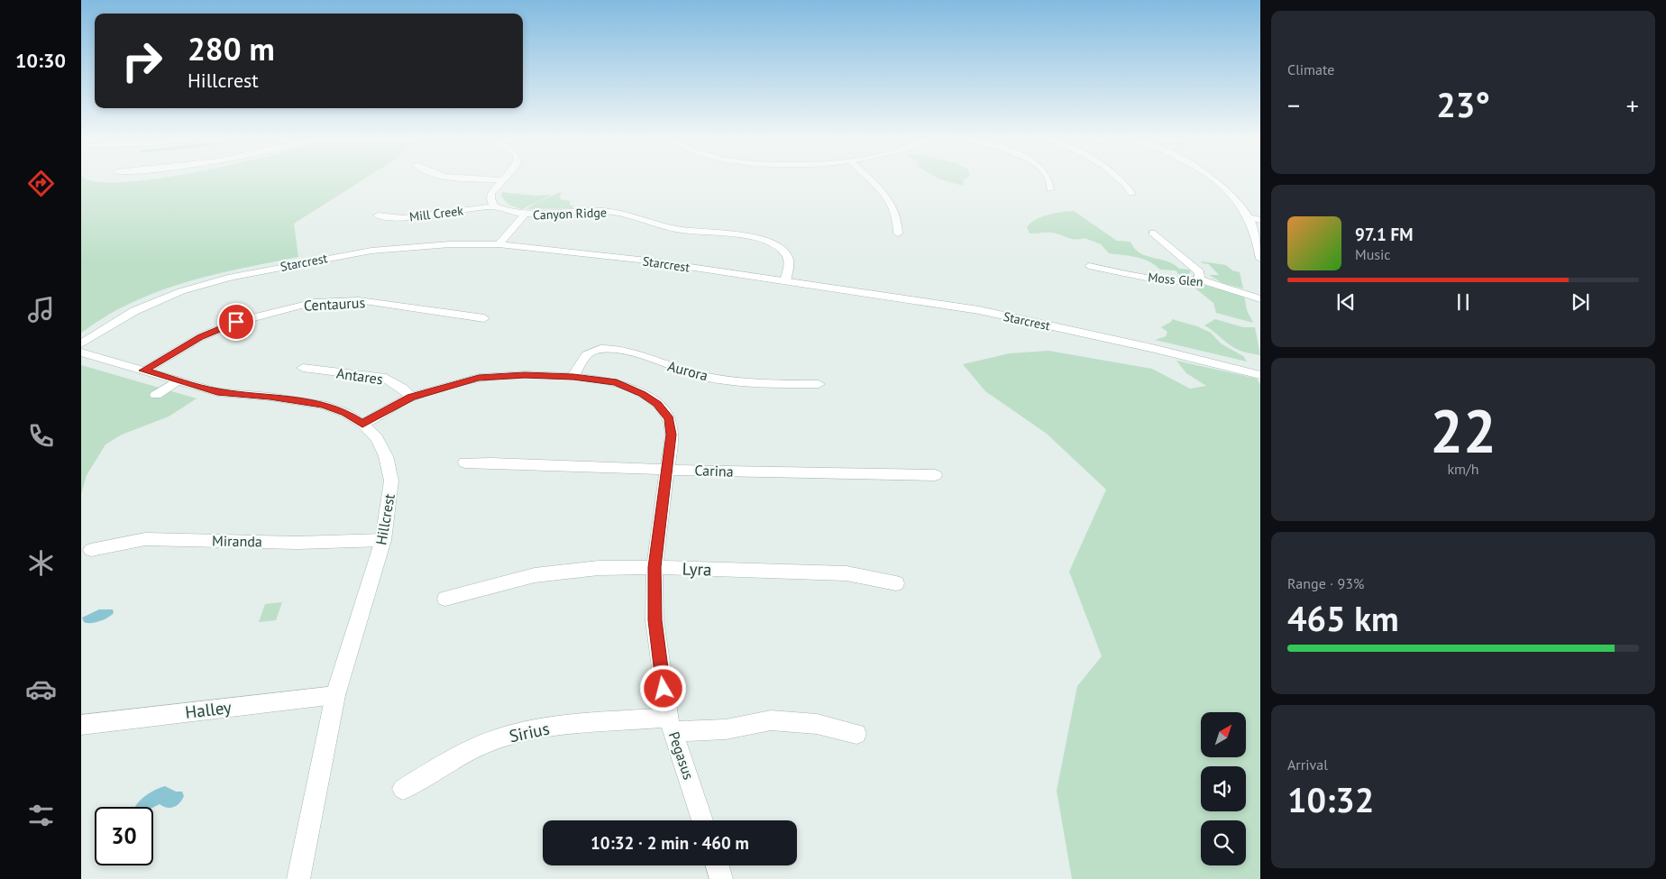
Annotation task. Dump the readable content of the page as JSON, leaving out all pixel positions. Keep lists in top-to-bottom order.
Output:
{
  "streets": {
    "street": [
      "Mill Creek",
      "Canyon Ridge",
      "Starcrest",
      "Moss Glen",
      "Centaurus",
      "Aurora",
      "Antares",
      "Carina",
      "Hillcrest",
      "Miranda",
      "Lyra",
      "Halley",
      "Sirius",
      "Pegasus"
    ]
  },
  "crossings": [
    ["Mill Creek", "Canyon Ridge"],
    ["Canyon Ridge", "Starcrest"],
    ["Centaurus", "Hillcrest"],
    ["Aurora", "Pegasus"],
    ["Antares", "Pegasus"],
    ["Carina", "Pegasus"],
    ["Hillcrest", "Miranda"],
    ["Hillcrest", "Halley"],
    ["Hillcrest", "Pegasus"],
    ["Lyra", "Pegasus"],
    ["Sirius", "Pegasus"]
  ],
  "north": "top right",
  "page": {
    "tabs": "10:30",
    "tile": [
      "Climate",
      ["22", "km/h"],
      ["Range · 93%", "465 km"],
      ["Arrival", "10:32"]
    ],
    "turn": ["280 m", "Hillcrest"],
    "heat": ["−", "23°", "+"],
    "song": ["97.1 FM", "Music"],
    "limit": "30",
    "trip": "10:32 · 2 min · 460 m"
  }
}
